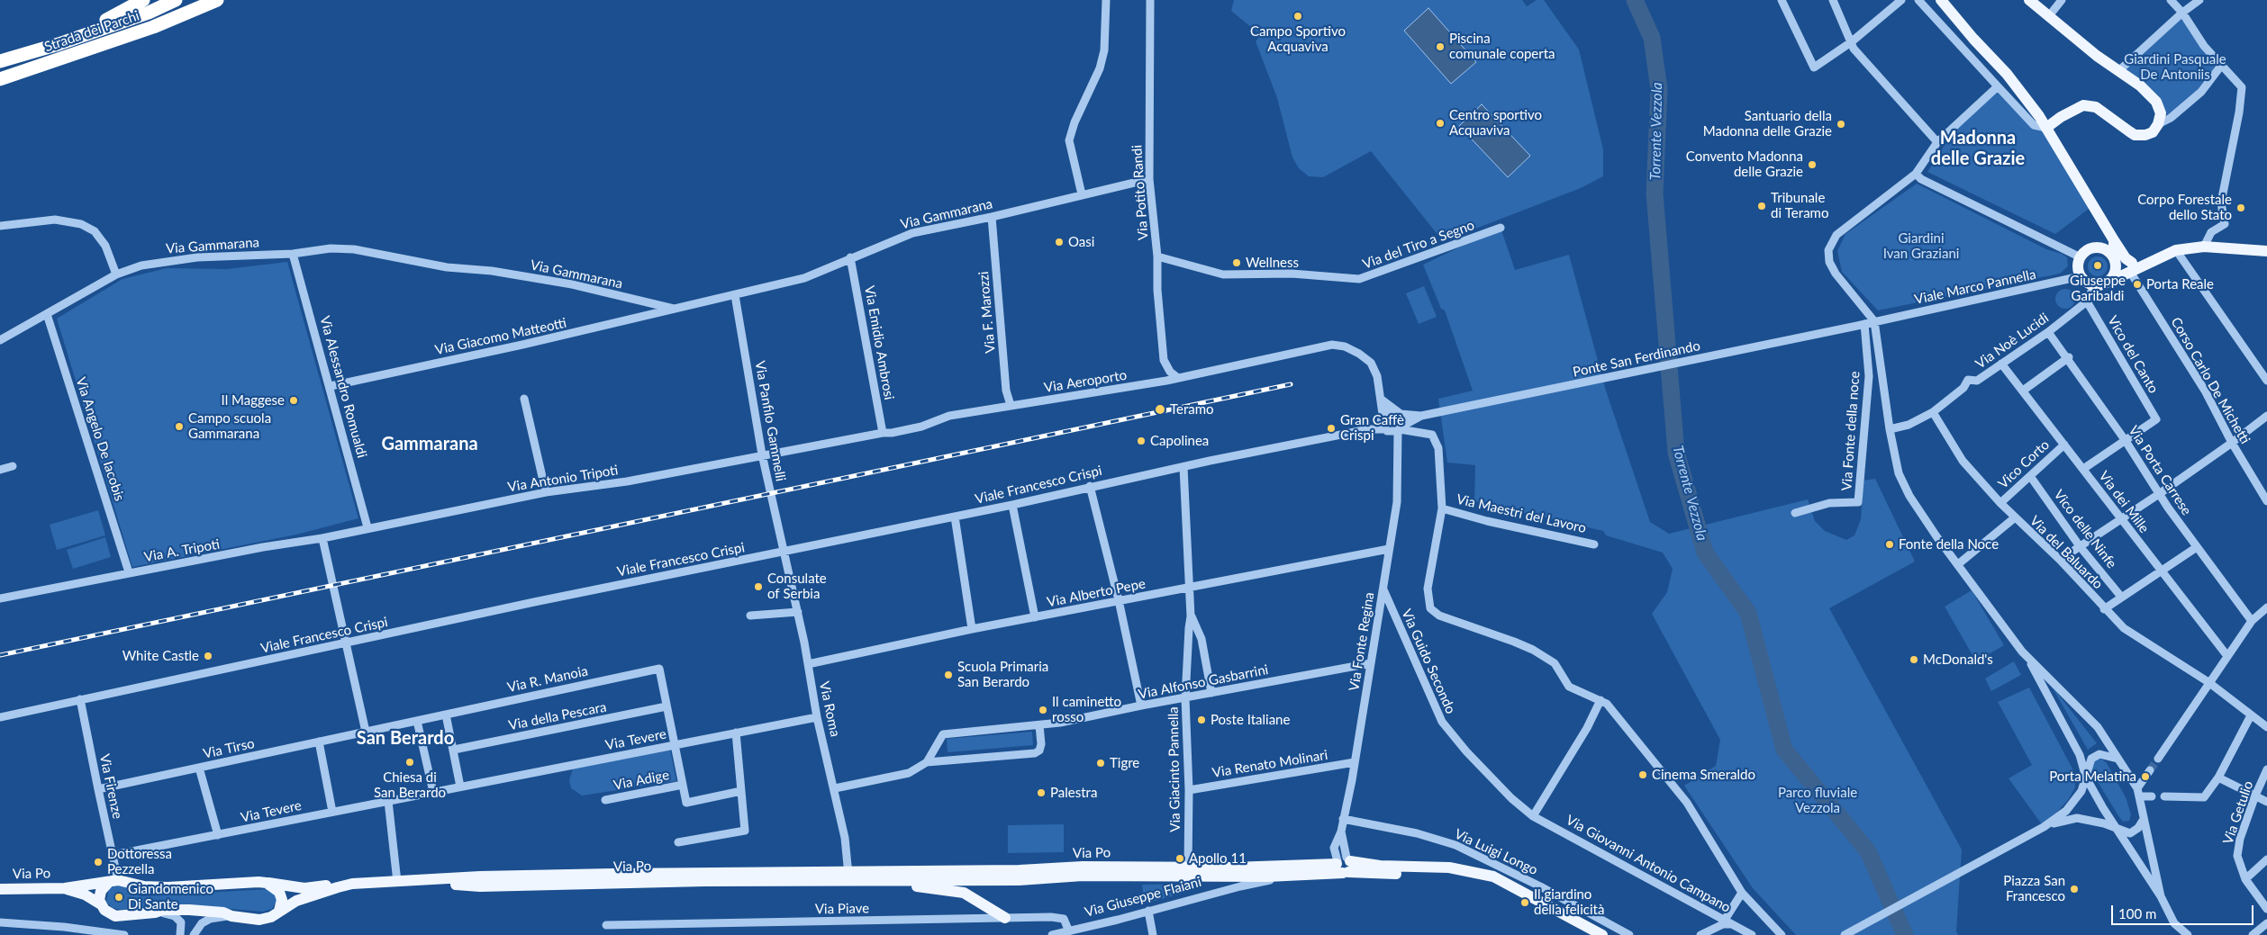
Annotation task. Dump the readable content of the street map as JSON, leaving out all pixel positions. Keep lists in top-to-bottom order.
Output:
{
  "streets": {
    "highway": ["Strada dei Parchi"],
    "main road": ["Via Po", "Via Giuseppe Flaiani"],
    "street": [
      "Via Potito Randi",
      "Via Gammarana",
      "Via del Tiro a Segno",
      "Viale Marco Pannella",
      "Via F. Marozzi",
      "Via Giacomo Matteotti",
      "Via Noè Lucidi",
      "Via Emidio Ambrosi",
      "Vico del Canto",
      "Ponte San Ferdinando",
      "Corso Carlo De Michetti",
      "Via Aeroporto",
      "Via Alessandro Romualdi",
      "Via Panfilo Gammelli",
      "Via Fonte della noce",
      "Via Angelo De Iacobis",
      "Vico Corto",
      "Via Porta Carrese",
      "Via Antonio Tripoti",
      "Viale Francesco Crispi",
      "Via dei Mille",
      "Via Maestri del Lavoro",
      "Vico delle Ninfe",
      "Via A. Tripoti",
      "Via del Baluardo",
      "Via Alberto Pepe",
      "Via Fonte Regina",
      "Via Guido Secondo",
      "Via R. Manoia",
      "Via Alfonso Gasbarrini",
      "Via Roma",
      "Via della Pescara",
      "Via Tevere",
      "Via Tirso",
      "Via Renato Molinari",
      "Via Giacinto Pannella",
      "Via Adige",
      "Via Firenze",
      "Via Getulio",
      "Via Luigi Longo",
      "Via Giovanni Antonio Campano",
      "Via Piave"
    ]
  },
  "crossings": [
    ["Via Potito Randi", "Via Gammarana"],
    ["Via Potito Randi", "Via del Tiro a Segno"],
    ["Via Potito Randi", "Via Aeroporto"],
    ["Via Gammarana", "Via F. Marozzi"],
    ["Via Gammarana", "Via Giacomo Matteotti"],
    ["Via Gammarana", "Via Emidio Ambrosi"],
    ["Via Gammarana", "Via Alessandro Romualdi"],
    ["Via Gammarana", "Via Panfilo Gammelli"],
    ["Via Gammarana", "Via Angelo De Iacobis"],
    ["Viale Marco Pannella", "Via Noè Lucidi"],
    ["Viale Marco Pannella", "Ponte San Ferdinando"],
    ["Viale Marco Pannella", "Via Fonte della noce"],
    ["Via F. Marozzi", "Via Aeroporto"],
    ["Via Giacomo Matteotti", "Via Alessandro Romualdi"],
    ["Via Noè Lucidi", "Vico del Canto"],
    ["Via Noè Lucidi", "Via Porta Carrese"],
    ["Via Noè Lucidi", "Via dei Mille"],
    ["Via Noè Lucidi", "Via del Baluardo"],
    ["Via Emidio Ambrosi", "Via Aeroporto"],
    ["Vico del Canto", "Via Porta Carrese"],
    ["Ponte San Ferdinando", "Via Aeroporto"],
    ["Ponte San Ferdinando", "Via Fonte della noce"],
    ["Ponte San Ferdinando", "Viale Francesco Crispi"],
    ["Ponte San Ferdinando", "Via Maestri del Lavoro"],
    ["Ponte San Ferdinando", "Via Fonte Regina"],
    ["Via Aeroporto", "Via Panfilo Gammelli"],
    ["Via Aeroporto", "Via Antonio Tripoti"],
    ["Via Aeroporto", "Viale Francesco Crispi"],
    ["Via Aeroporto", "Via Maestri del Lavoro"],
    ["Via Aeroporto", "Via Fonte Regina"],
    ["Via Alessandro Romualdi", "Via Antonio Tripoti"],
    ["Via Alessandro Romualdi", "Via A. Tripoti"],
    ["Via Panfilo Gammelli", "Via Antonio Tripoti"],
    ["Via Panfilo Gammelli", "Viale Francesco Crispi"],
    ["Via Panfilo Gammelli", "Via Roma"],
    ["Via Angelo De Iacobis", "Via A. Tripoti"],
    ["Vico Corto", "Via dei Mille"],
    ["Vico Corto", "Vico delle Ninfe"],
    ["Vico Corto", "Via del Baluardo"],
    ["Via Antonio Tripoti", "Via A. Tripoti"],
    ["Viale Francesco Crispi", "Via Maestri del Lavoro"],
    ["Viale Francesco Crispi", "Via Fonte Regina"],
    ["Viale Francesco Crispi", "Via Roma"],
    ["Viale Francesco Crispi", "Via Giacinto Pannella"],
    ["Viale Francesco Crispi", "Via Firenze"],
    ["Via Maestri del Lavoro", "Via Fonte Regina"],
    ["Via Alberto Pepe", "Via Fonte Regina"],
    ["Via Alberto Pepe", "Via Roma"],
    ["Via Alberto Pepe", "Via Giacinto Pannella"],
    ["Via Fonte Regina", "Via Guido Secondo"],
    ["Via Fonte Regina", "Via Alfonso Gasbarrini"],
    ["Via Fonte Regina", "Via Renato Molinari"],
    ["Via Fonte Regina", "Via Luigi Longo"],
    ["Via Fonte Regina", "Via Giuseppe Flaiani"],
    ["Via Guido Secondo", "Via Giovanni Antonio Campano"],
    ["Via R. Manoia", "Via della Pescara"],
    ["Via R. Manoia", "Via Tevere"],
    ["Via R. Manoia", "Via Tirso"],
    ["Via R. Manoia", "Via Adige"],
    ["Via Alfonso Gasbarrini", "Via Roma"],
    ["Via Alfonso Gasbarrini", "Via Giacinto Pannella"],
    ["Via Roma", "Via Tevere"],
    ["Via Roma", "Via Po"],
    ["Via Tevere", "Via Firenze"],
    ["Via Tirso", "Via Firenze"],
    ["Via Renato Molinari", "Via Giacinto Pannella"],
    ["Via Giacinto Pannella", "Via Po"],
    ["Via Firenze", "Via Po"],
    ["Via Po", "Via Giuseppe Flaiani"],
    ["Via Giuseppe Flaiani", "Via Piave"]
  ],
  "districts": ["Madonna delle Grazie", "Gammarana", "San Berardo"],
  "water": ["Torrente Vezzola"],
  "parks": ["Giardini Pasquale De Antoniis", "Giardini Ivan Graziani", "Parco fluviale Vezzola"],
  "places": [
    "Campo Sportivo Acquaviva",
    "Piscina comunale coperta",
    "Centro sportivo Acquaviva",
    "Santuario della Madonna delle Grazie",
    "Convento Madonna delle Grazie",
    "Tribunale di Teramo",
    "Corpo Forestale dello Stato",
    "Oasi",
    "Wellness",
    "Giuseppe Garibaldi",
    "Porta Reale",
    "Il Maggese",
    "Teramo",
    "Campo scuola Gammarana",
    "Gran Caffè Crispi",
    "Capolinea",
    "Fonte della Noce",
    "Consulate of Serbia",
    "White Castle",
    "McDonald's",
    "Scuola Primaria San Berardo",
    "Il caminetto rosso",
    "Poste Italiane",
    "Chiesa di San Berardo",
    "Tigre",
    "Cinema Smeraldo",
    "Porta Melatina",
    "Palestra",
    "Apollo 11",
    "Dottoressa Pezzella",
    "Piazza San Francesco",
    "Giandomenico Di Sante",
    "Il giardino della felicità"
  ],
  "scale_bar": "100 m"
}
